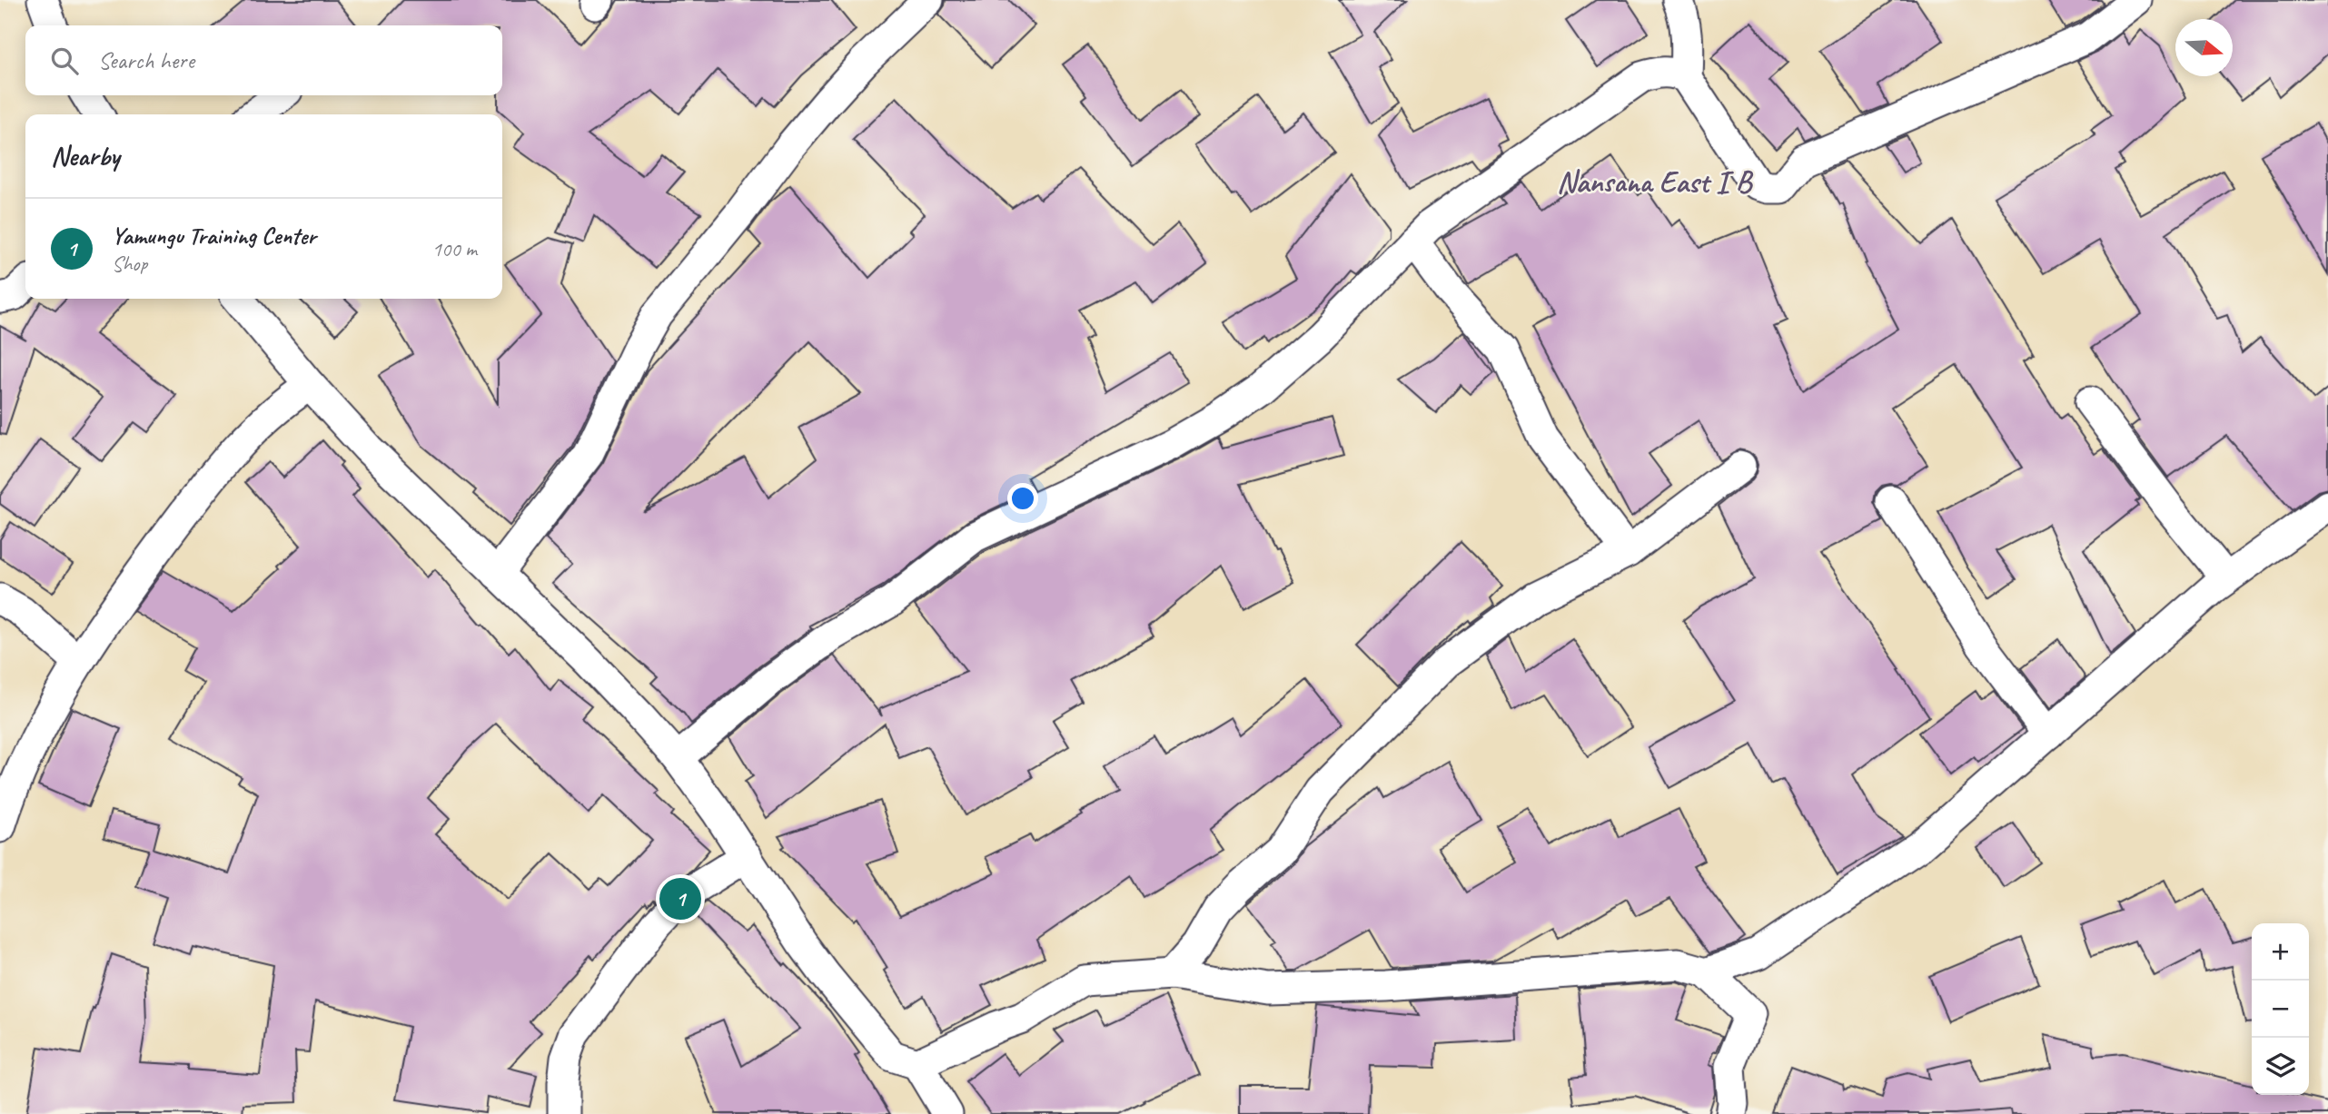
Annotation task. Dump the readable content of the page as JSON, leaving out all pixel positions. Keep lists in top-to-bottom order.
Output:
{
  "districts": ["Nansana East I B"],
  "north": "right",
  "page": {
    "search": "Search here",
    "heading": "Nearby",
    "list": [
      {
        "mark": "1",
        "name": "Yamungu Training Center",
        "note": "Shop",
        "value": "100 m"
      }
    ],
    "pins": "1",
    "map_buttons": ["+", "−"]
  }
}
